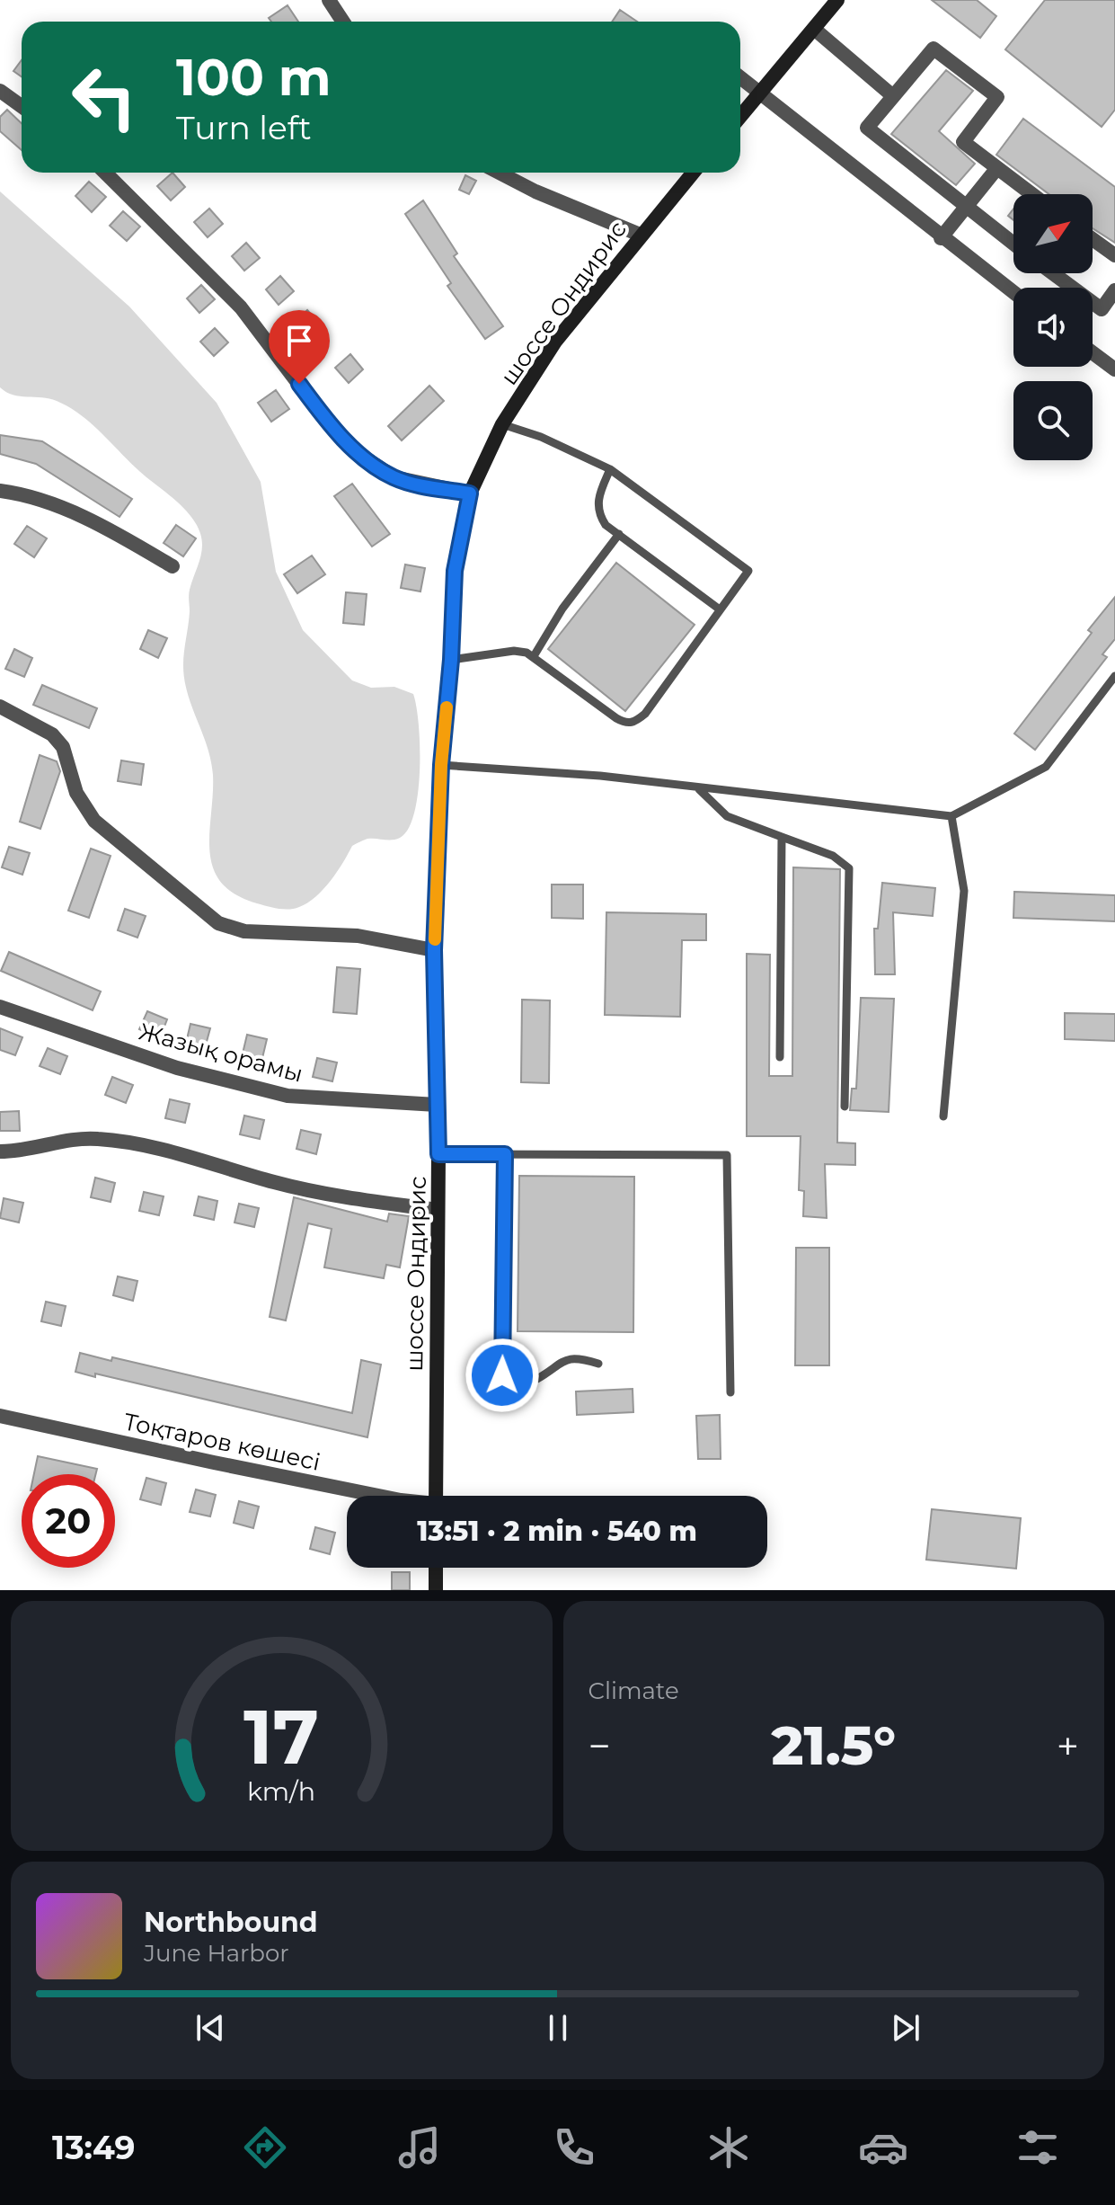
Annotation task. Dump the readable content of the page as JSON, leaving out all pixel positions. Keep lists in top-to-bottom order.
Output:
{
  "streets": {
    "main road": ["шоссе Ондирис"],
    "street": ["Жазық орамы", "Тоқтаров көшесі"]
  },
  "crossings": [
    ["шоссе Ондирис", "Жазық орамы"]
  ],
  "north": "top right",
  "page": {
    "turn": ["100 m", "Turn left"],
    "limit": "20",
    "trip": "13:51 · 2 min · 540 m",
    "tile": "Climate",
    "heat": ["−", "21.5°", "+"],
    "song": ["Northbound", "June Harbor"],
    "tabs": "13:49",
    "gauge": ["17", "km/h"]
  }
}
